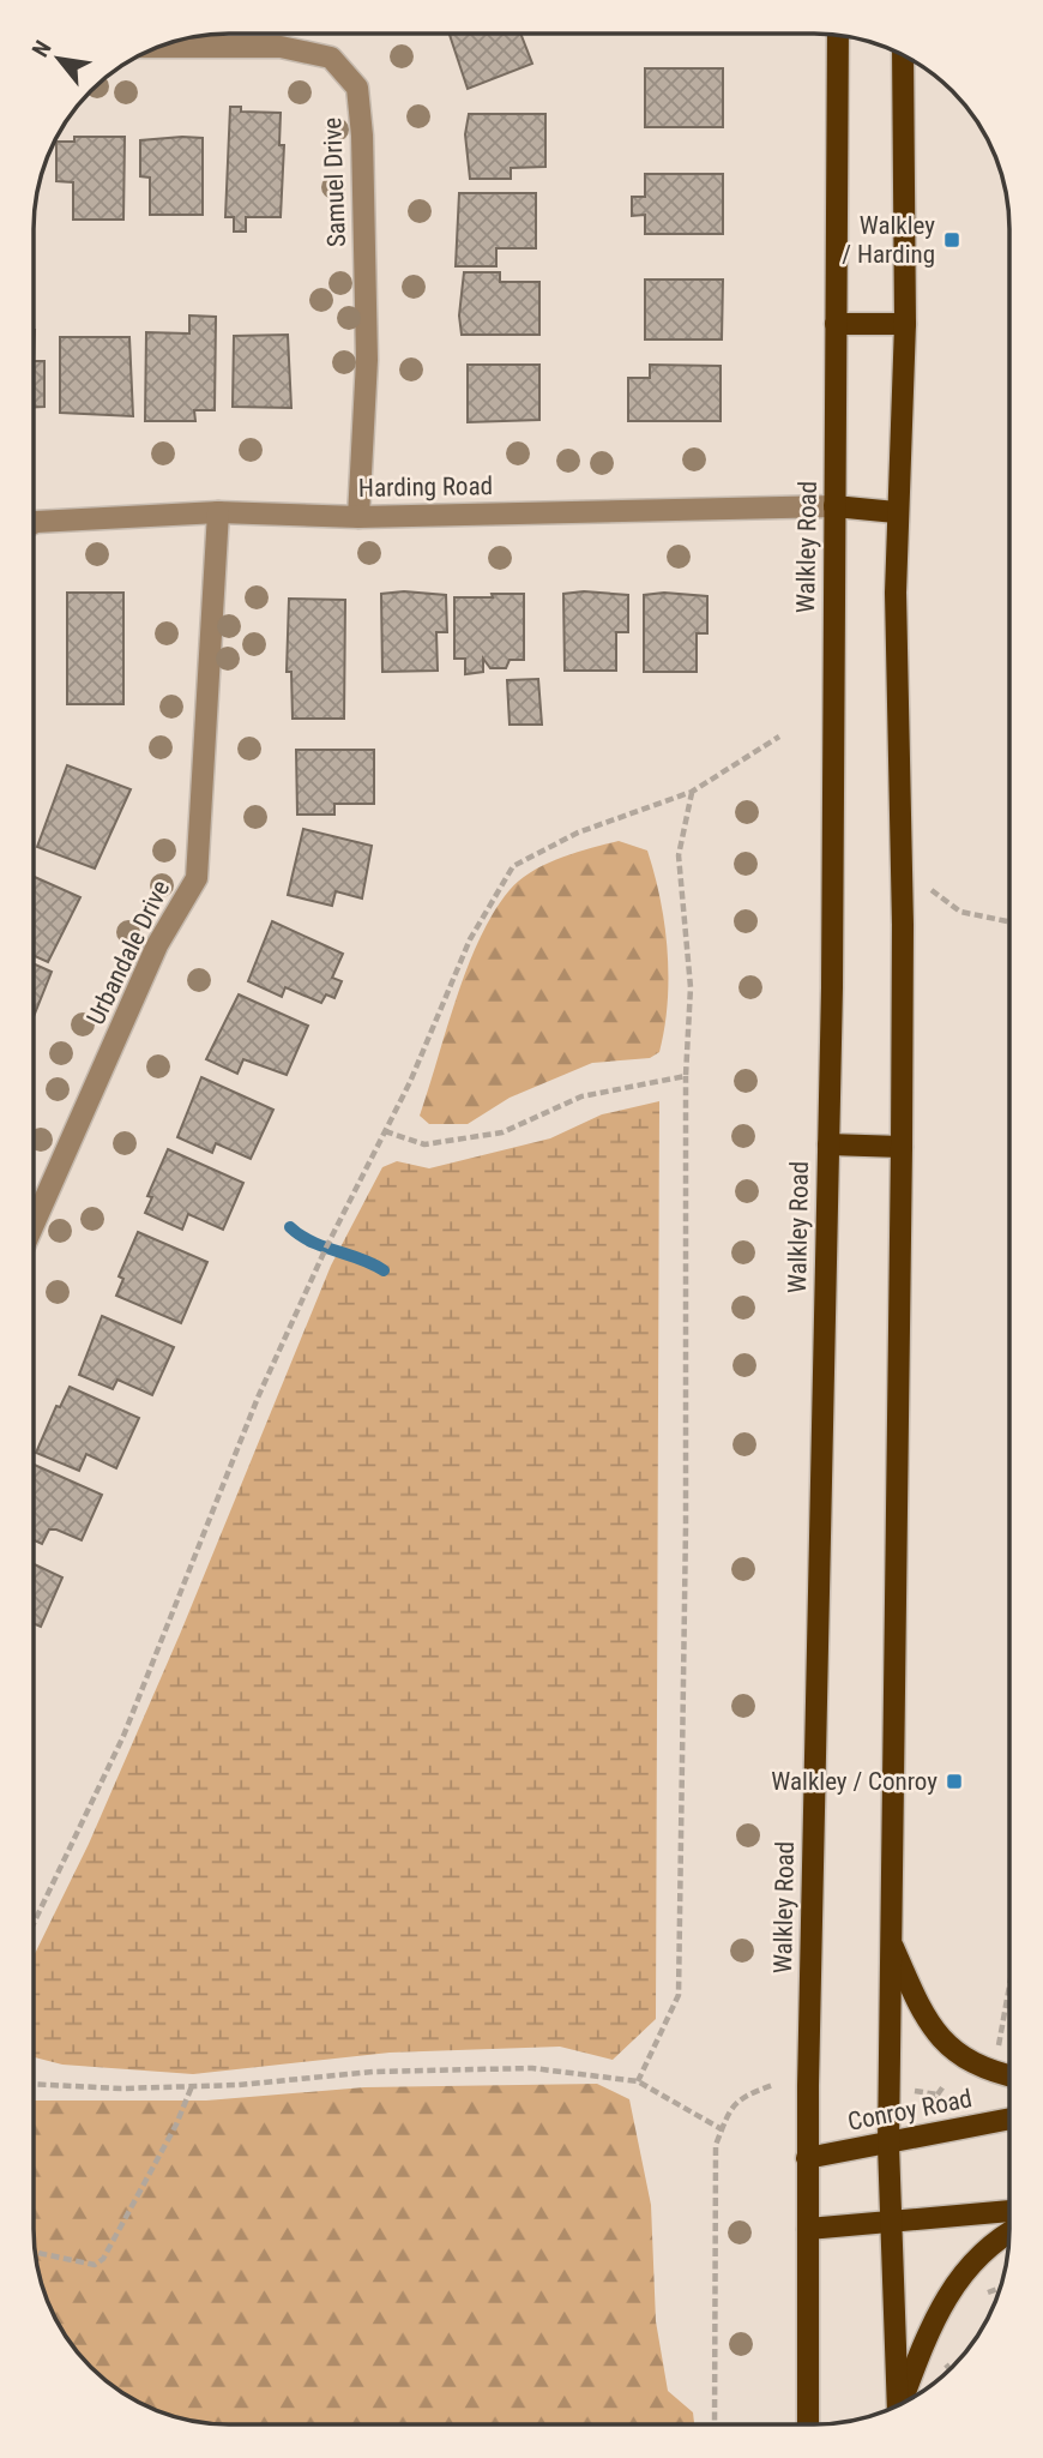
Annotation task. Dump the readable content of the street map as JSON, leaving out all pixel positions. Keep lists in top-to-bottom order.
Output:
{
  "streets": {
    "main road": ["Walkley Road", "Conroy Road"],
    "street": ["Samuel Drive", "Harding Road", "Urbandale Drive"]
  },
  "crossings": [
    ["Samuel Drive", "Harding Road"],
    ["Harding Road", "Walkley Road"],
    ["Harding Road", "Urbandale Drive"],
    ["Walkley Road", "Conroy Road"]
  ],
  "places": {
    "transit": ["Walkley / Harding", "Walkley / Conroy"]
  },
  "north": "top left"
}
